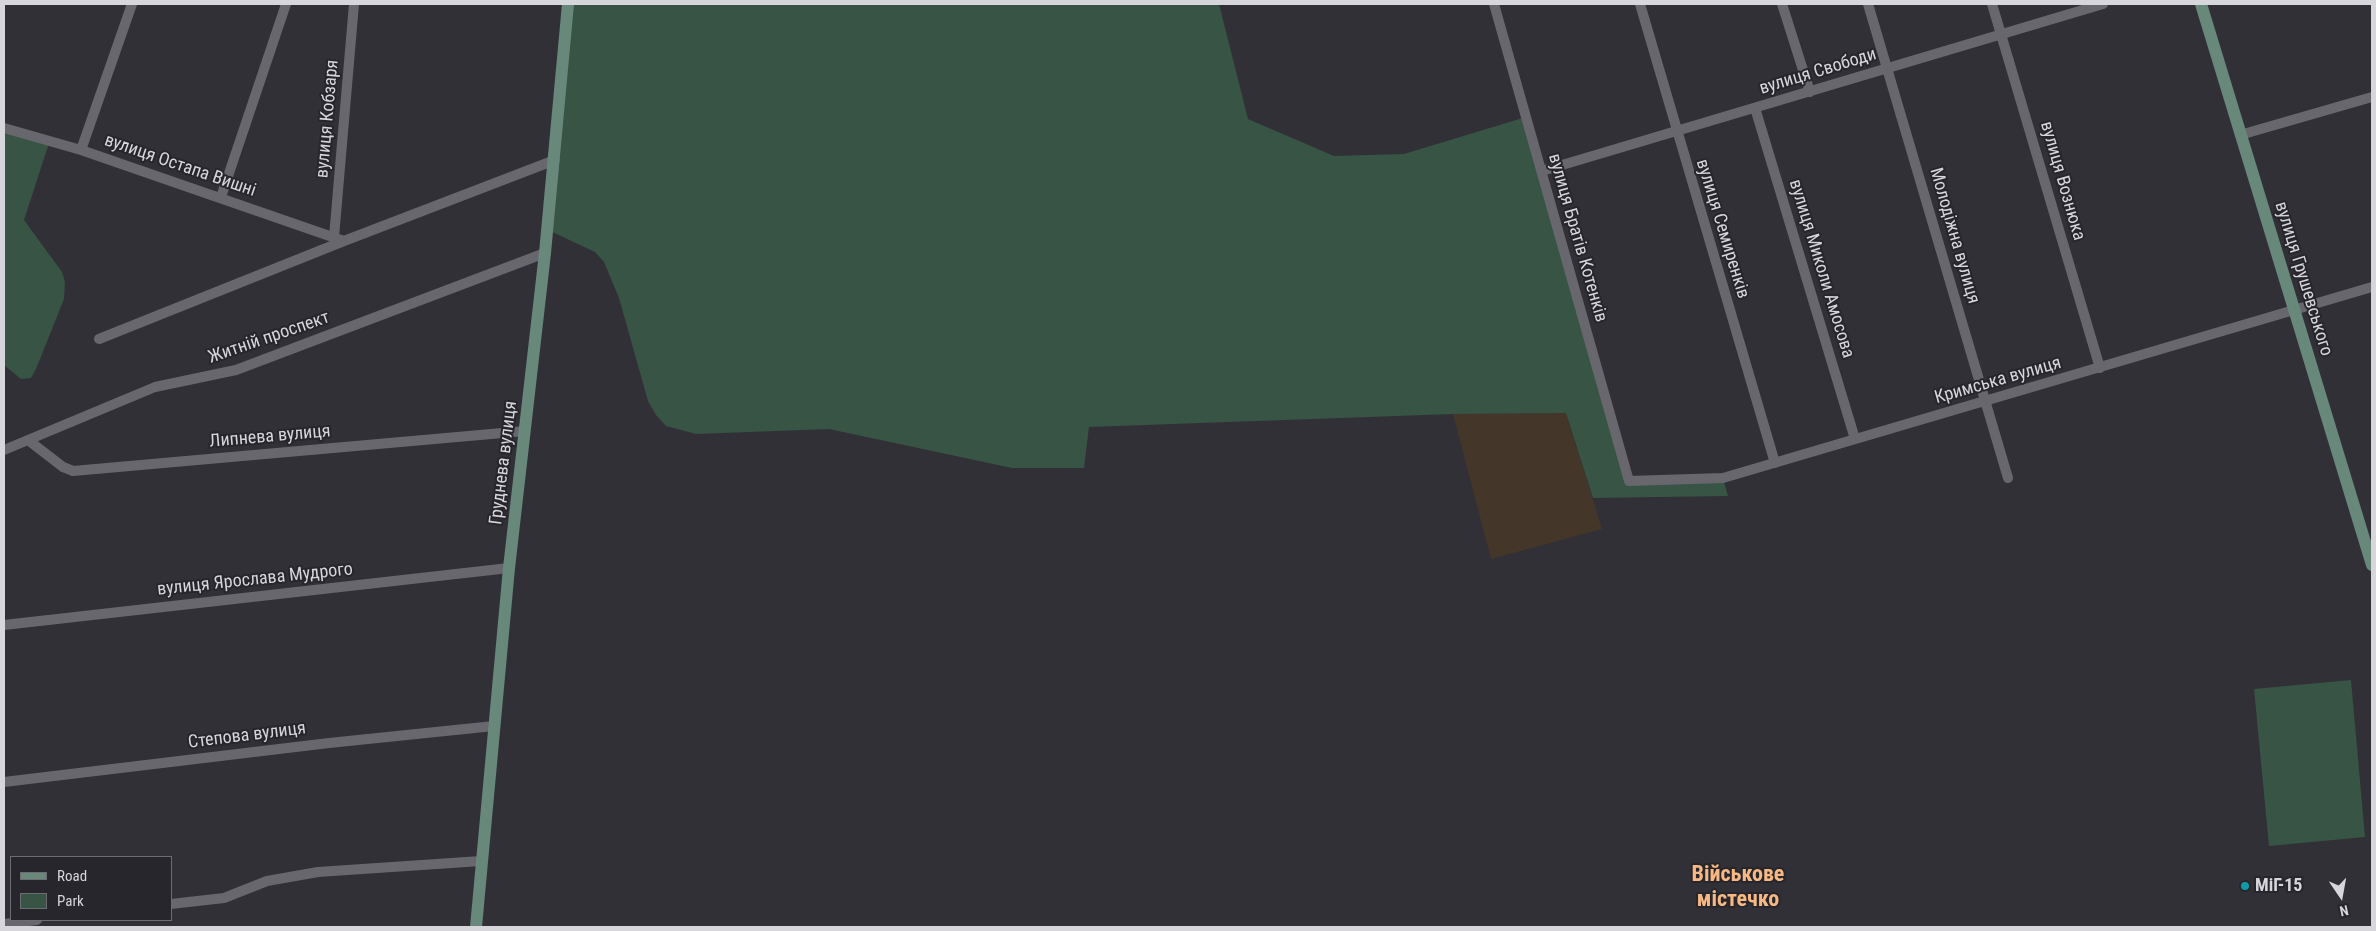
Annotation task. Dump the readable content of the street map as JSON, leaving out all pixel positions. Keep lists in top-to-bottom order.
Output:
{
  "streets": {
    "street": [
      "вулиця Свободи",
      "вулиця Кобзаря",
      "вулиця Остапа Вишні",
      "вулиця Вознюка",
      "вулиця Семиренків",
      "Молодіжна вулиця",
      "вулиця Братів Котенків",
      "вулиця Миколи Амосова",
      "вулиця Грушевського",
      "Житній проспект",
      "Кримська вулиця",
      "Липнева вулиця",
      "Груднева вулиця",
      "вулиця Ярослава Мудрого",
      "Степова вулиця"
    ]
  },
  "crossings": [
    ["вулиця Свободи", "вулиця Вознюка"],
    ["вулиця Свободи", "вулиця Семиренків"],
    ["вулиця Свободи", "Молодіжна вулиця"],
    ["вулиця Свободи", "вулиця Братів Котенків"],
    ["вулиця Свободи", "вулиця Миколи Амосова"],
    ["вулиця Кобзаря", "вулиця Остапа Вишні"],
    ["вулиця Вознюка", "Кримська вулиця"],
    ["вулиця Семиренків", "Кримська вулиця"],
    ["Молодіжна вулиця", "Кримська вулиця"],
    ["вулиця Братів Котенків", "Кримська вулиця"],
    ["вулиця Миколи Амосова", "Кримська вулиця"],
    ["вулиця Грушевського", "Кримська вулиця"],
    ["Житній проспект", "Липнева вулиця"],
    ["Житній проспект", "Груднева вулиця"],
    ["Липнева вулиця", "Груднева вулиця"],
    ["Груднева вулиця", "вулиця Ярослава Мудрого"],
    ["Груднева вулиця", "Степова вулиця"]
  ],
  "districts": ["Військове містечко"],
  "places": ["МіГ-15"],
  "legend": ["Road", "Park"],
  "north": "bottom"
}
